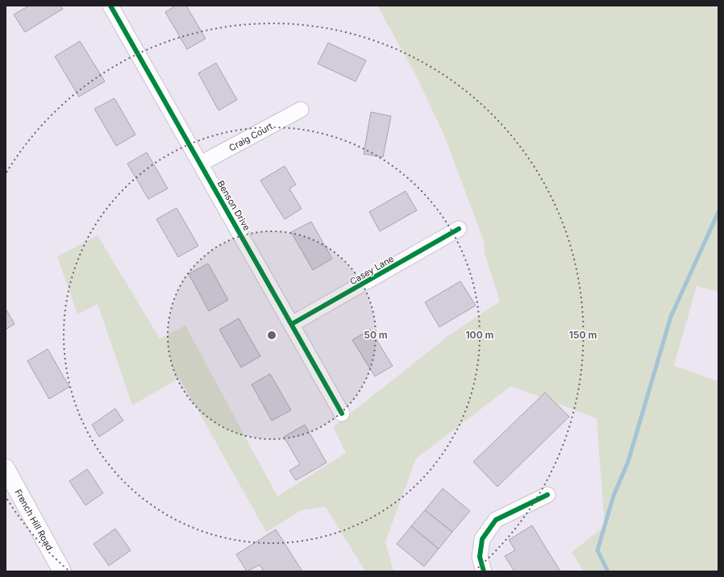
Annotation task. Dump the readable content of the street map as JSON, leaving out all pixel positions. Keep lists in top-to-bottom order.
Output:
{
  "streets": {
    "main road": ["French Hill Road"],
    "street": ["Craig Court", "Benson Drive", "Casey Lane"]
  },
  "crossings": [
    ["Craig Court", "Benson Drive"],
    ["Benson Drive", "Casey Lane"]
  ],
  "rings": ["50 m", "100 m", "150 m"]
}
